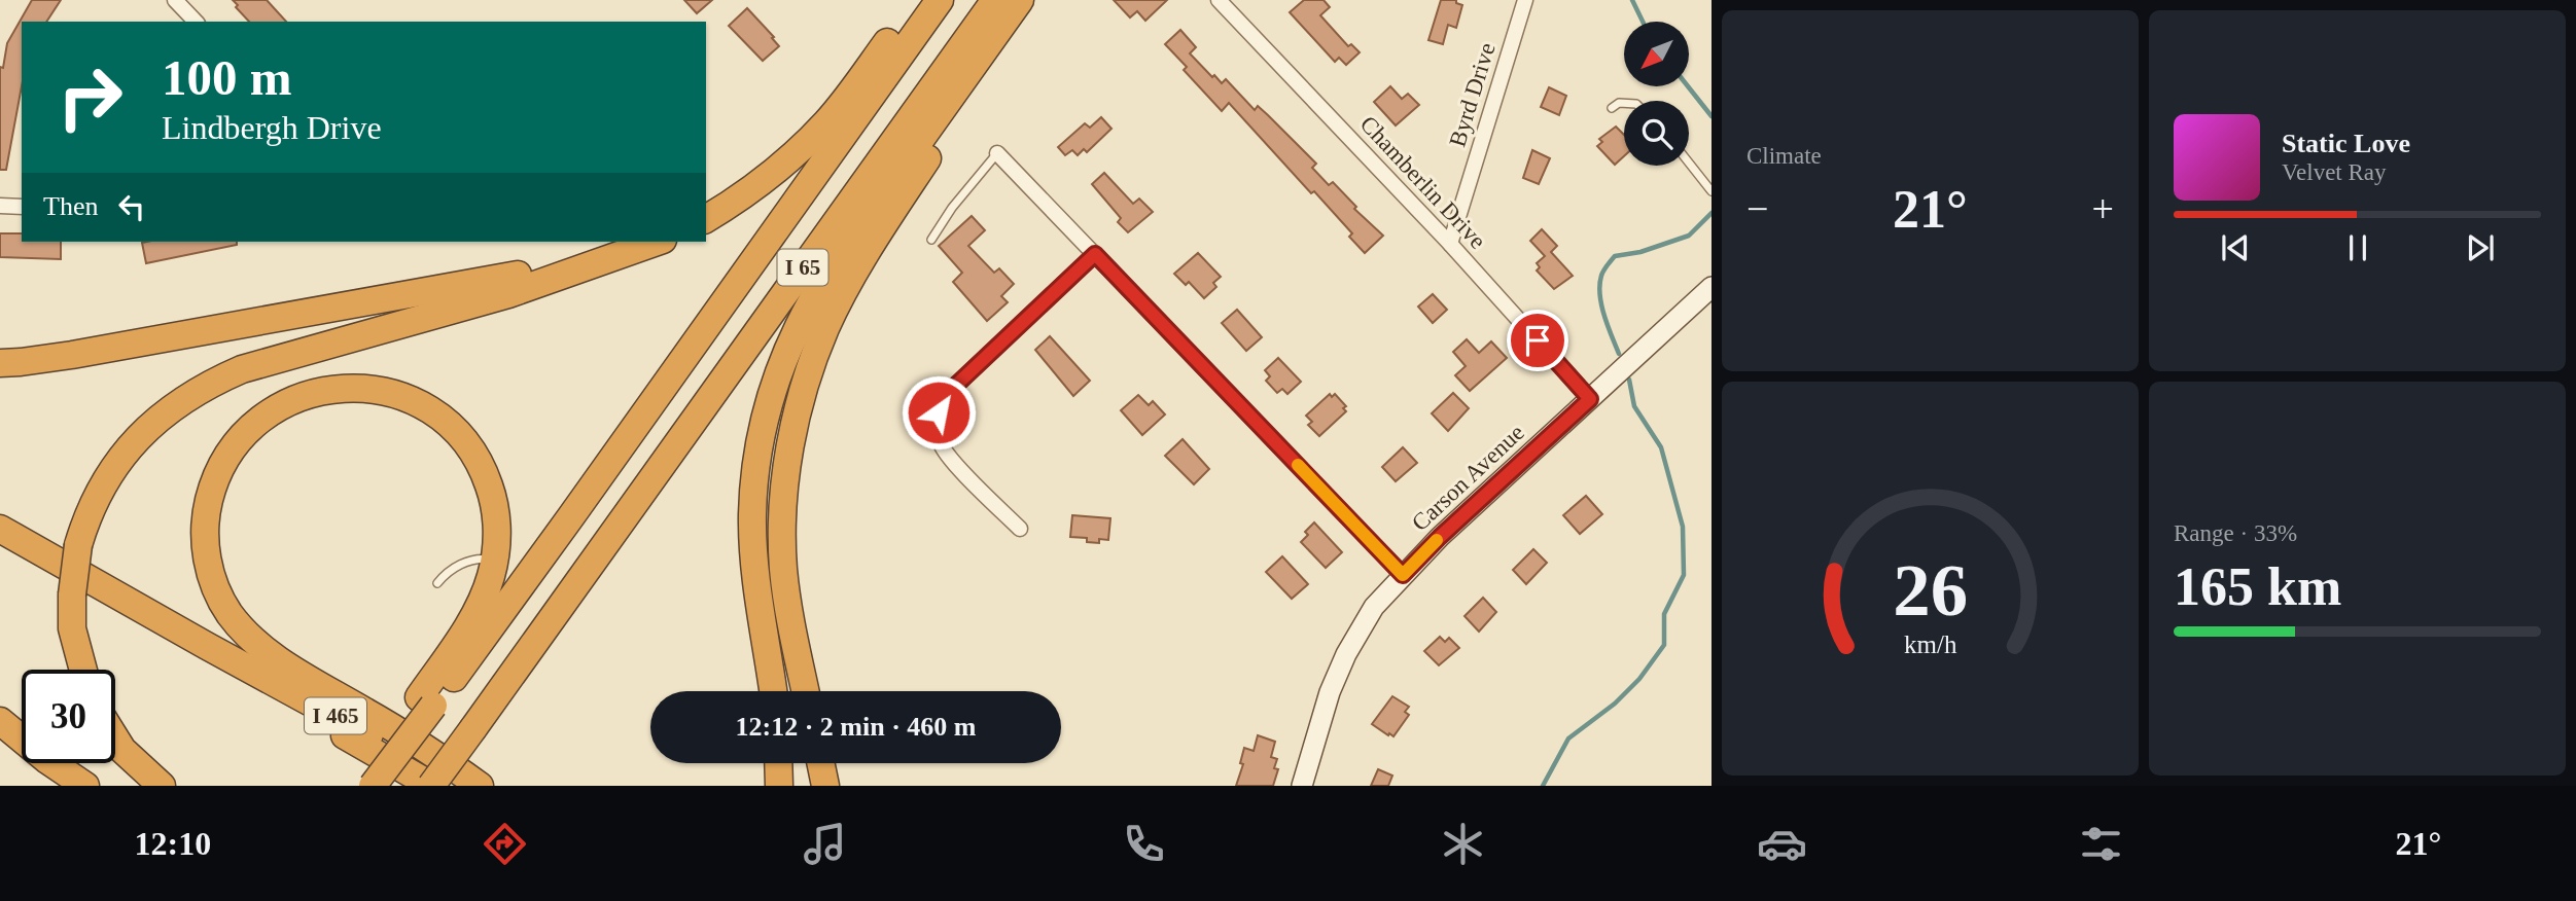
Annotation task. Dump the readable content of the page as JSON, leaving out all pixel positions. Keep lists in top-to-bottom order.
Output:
{
  "streets": {
    "highway": ["I 65", "I 465"],
    "main road": ["Carson Avenue"],
    "street": ["Byrd Drive", "Chamberlin Drive"]
  },
  "crossings": [
    ["Byrd Drive", "Chamberlin Drive"],
    ["Chamberlin Drive", "Carson Avenue"]
  ],
  "north": "bottom left",
  "page": {
    "tile": [
      "Climate",
      ["Range · 33%", "165 km"]
    ],
    "turn": ["100 m", "Lindbergh Drive"],
    "song": ["Static Love", "Velvet Ray"],
    "then": "Then",
    "heat": ["−", "21°", "+"],
    "limit": "30",
    "trip": "12:12 · 2 min · 460 m",
    "tabs": ["12:10", "21°"],
    "gauge": ["26", "km/h"]
  }
}
